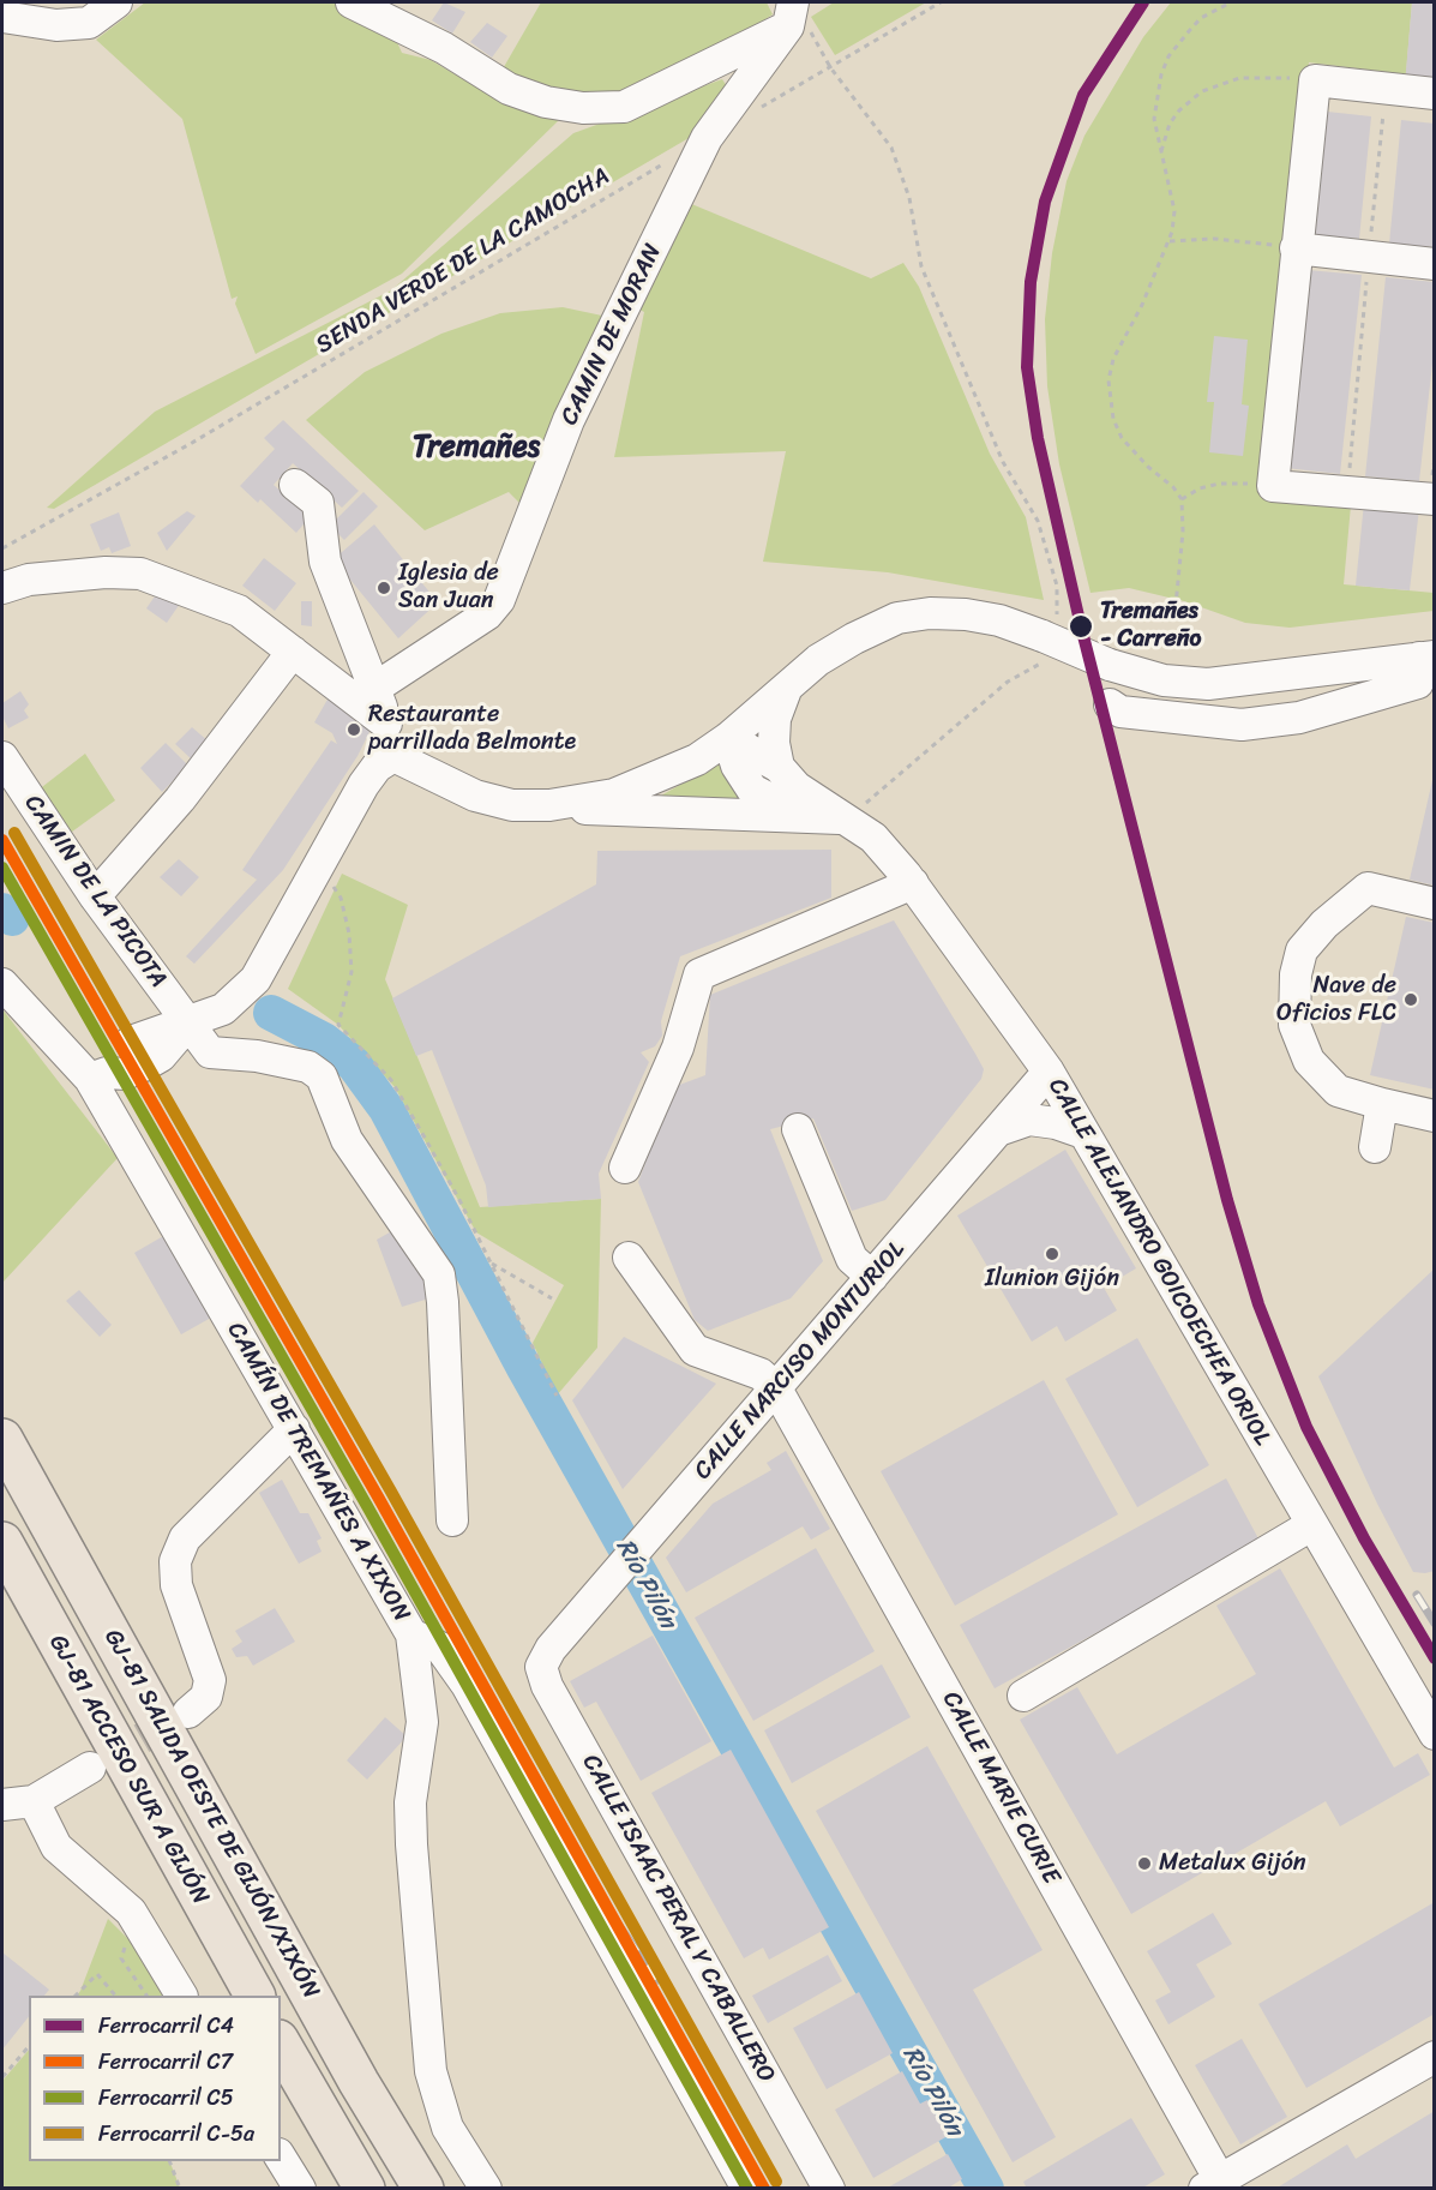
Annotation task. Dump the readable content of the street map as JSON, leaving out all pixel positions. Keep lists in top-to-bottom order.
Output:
{
  "streets": {
    "highway": ["GJ-81 ACCESO SUR A GIJÓN", "GJ-81 SALIDA OESTE DE GIJÓN/XIXÓN"],
    "street": [
      "CAMIN DE MORAN",
      "CAMIN DE LA PICOTA",
      "CALLE ALEJANDRO GOICOECHEA ORIOL",
      "CALLE NARCISO MONTURIOL",
      "CAMÍN DE TREMAÑES A XIXON",
      "CALLE MARIE CURIE",
      "CALLE ISAAC PERAL Y CABALLERO"
    ],
    "path": ["SENDA VERDE DE LA CAMOCHA"]
  },
  "crossings": [
    ["CALLE ALEJANDRO GOICOECHEA ORIOL", "CALLE NARCISO MONTURIOL"],
    ["CALLE NARCISO MONTURIOL", "CALLE MARIE CURIE"],
    ["CALLE NARCISO MONTURIOL", "CALLE ISAAC PERAL Y CABALLERO"]
  ],
  "districts": ["Tremañes"],
  "water": ["Río Pilón"],
  "places": [
    "Iglesia de San Juan",
    "Tremañes - Carreño",
    "Restaurante parrillada Belmonte",
    "Nave de Oficios FLC",
    "Ilunion Gijón",
    "Metalux Gijón"
  ],
  "lines": [
    "rail line C4",
    "rail line C-5a",
    "rail line C7",
    "rail line C5"
  ],
  "legend": [
    "Ferrocarril C4",
    "Ferrocarril C7",
    "Ferrocarril C5",
    "Ferrocarril C-5a"
  ]
}
